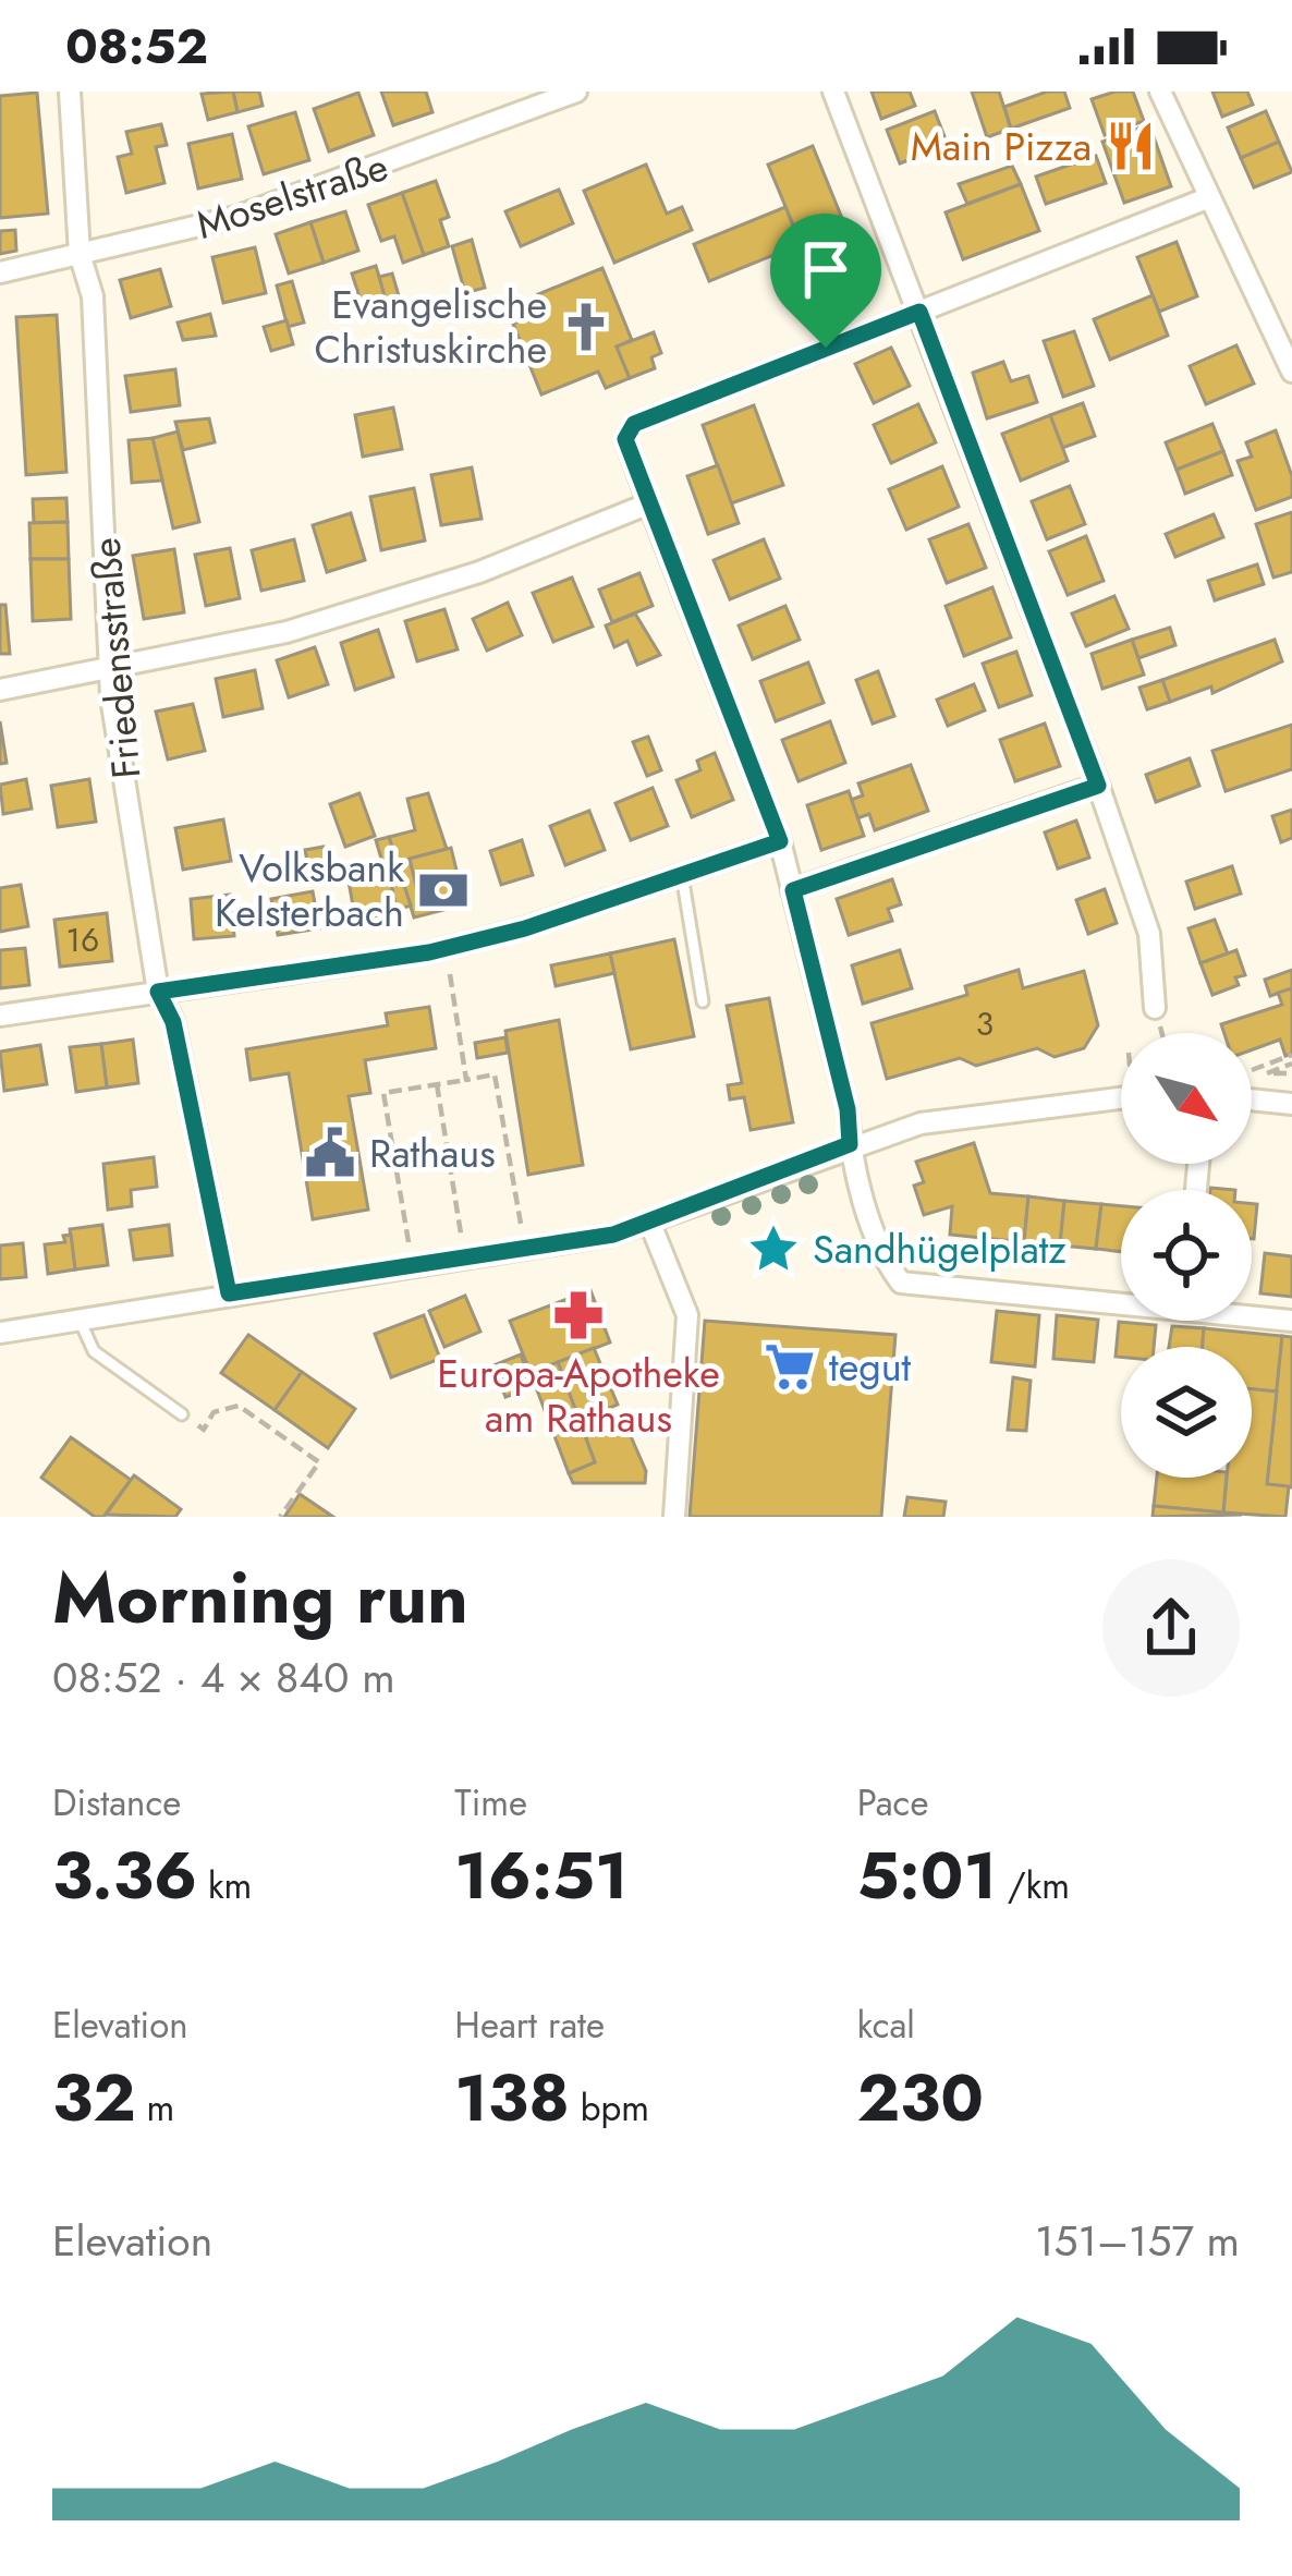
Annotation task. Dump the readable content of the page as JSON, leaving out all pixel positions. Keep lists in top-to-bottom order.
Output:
{
  "streets": {
    "street": ["Moselstraße", "Friedensstraße"]
  },
  "crossings": [
    ["Moselstraße", "Friedensstraße"]
  ],
  "places": {
    "restaurant": ["Main Pizza"],
    "church": ["Evangelische Christuskirche"],
    "bank": ["Volksbank Kelsterbach"],
    "public building": ["Rathaus"],
    "place": ["Sandhügelplatz"],
    "pharmacy": ["Europa-Apotheke am Rathaus"],
    "supermarket": ["tegut"]
  },
  "house_numbers": ["16", "3"],
  "north": "bottom right",
  "page": {
    "status": "08:52",
    "heading": ["Morning run", "08:52 · 4 × 840 m"],
    "stats": [
      ["Distance", "3.36 km"],
      ["Time", "16:51"],
      ["Pace", "5:01 /km"],
      ["Elevation", "32 m"],
      ["Heart rate", "138 bpm"],
      ["kcal", "230"]
    ],
    "chart": ["Elevation", "151–157 m"]
  }
}
